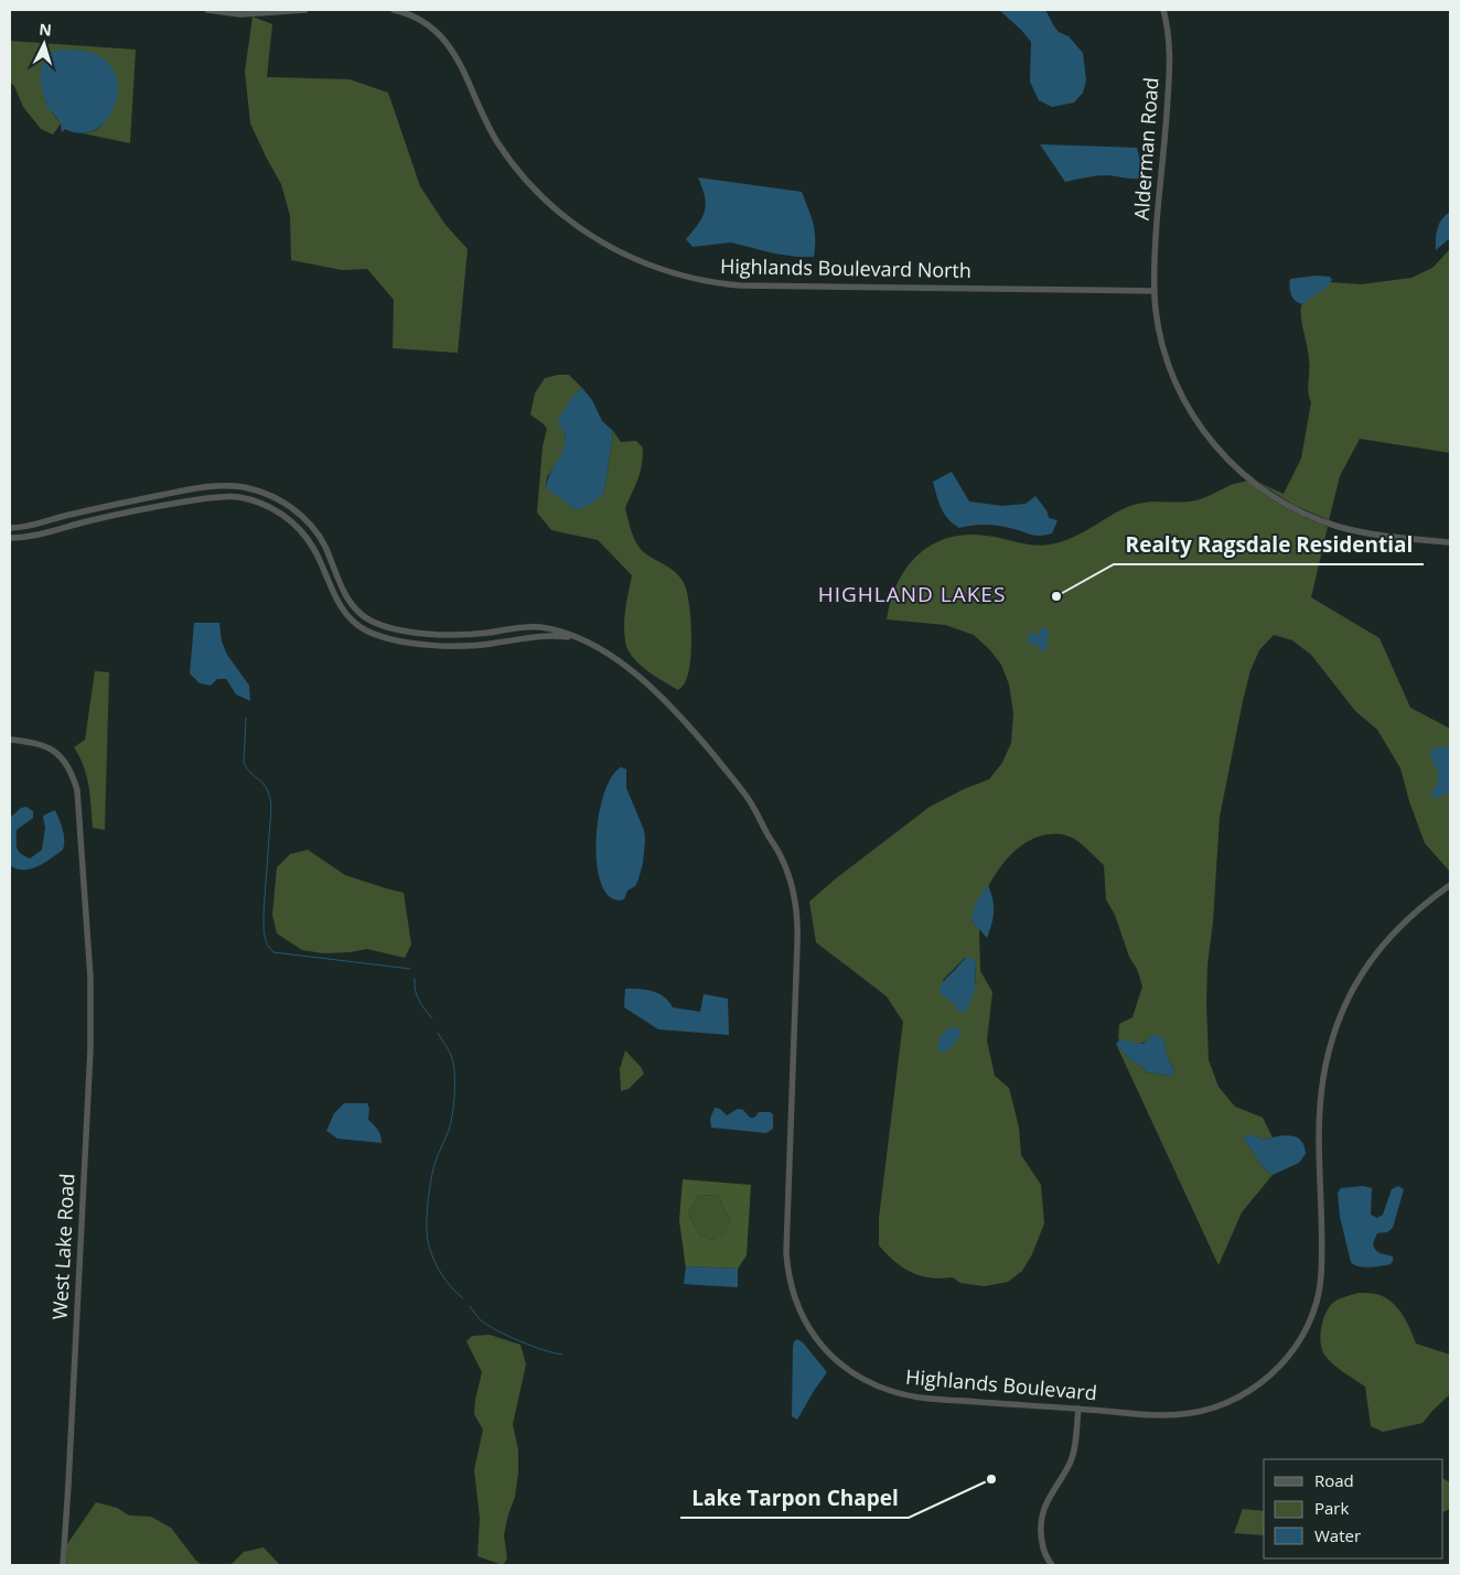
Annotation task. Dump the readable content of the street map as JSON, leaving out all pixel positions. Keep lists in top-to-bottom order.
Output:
{
  "streets": {
    "street": [
      "Alderman Road",
      "Highlands Boulevard North",
      "West Lake Road",
      "Highlands Boulevard"
    ]
  },
  "crossings": [
    ["Alderman Road", "Highlands Boulevard North"]
  ],
  "districts": ["HIGHLAND LAKES"],
  "places": ["Realty Ragsdale Residential", "Lake Tarpon Chapel"],
  "legend": ["Road", "Park", "Water"],
  "north": "top"
}
